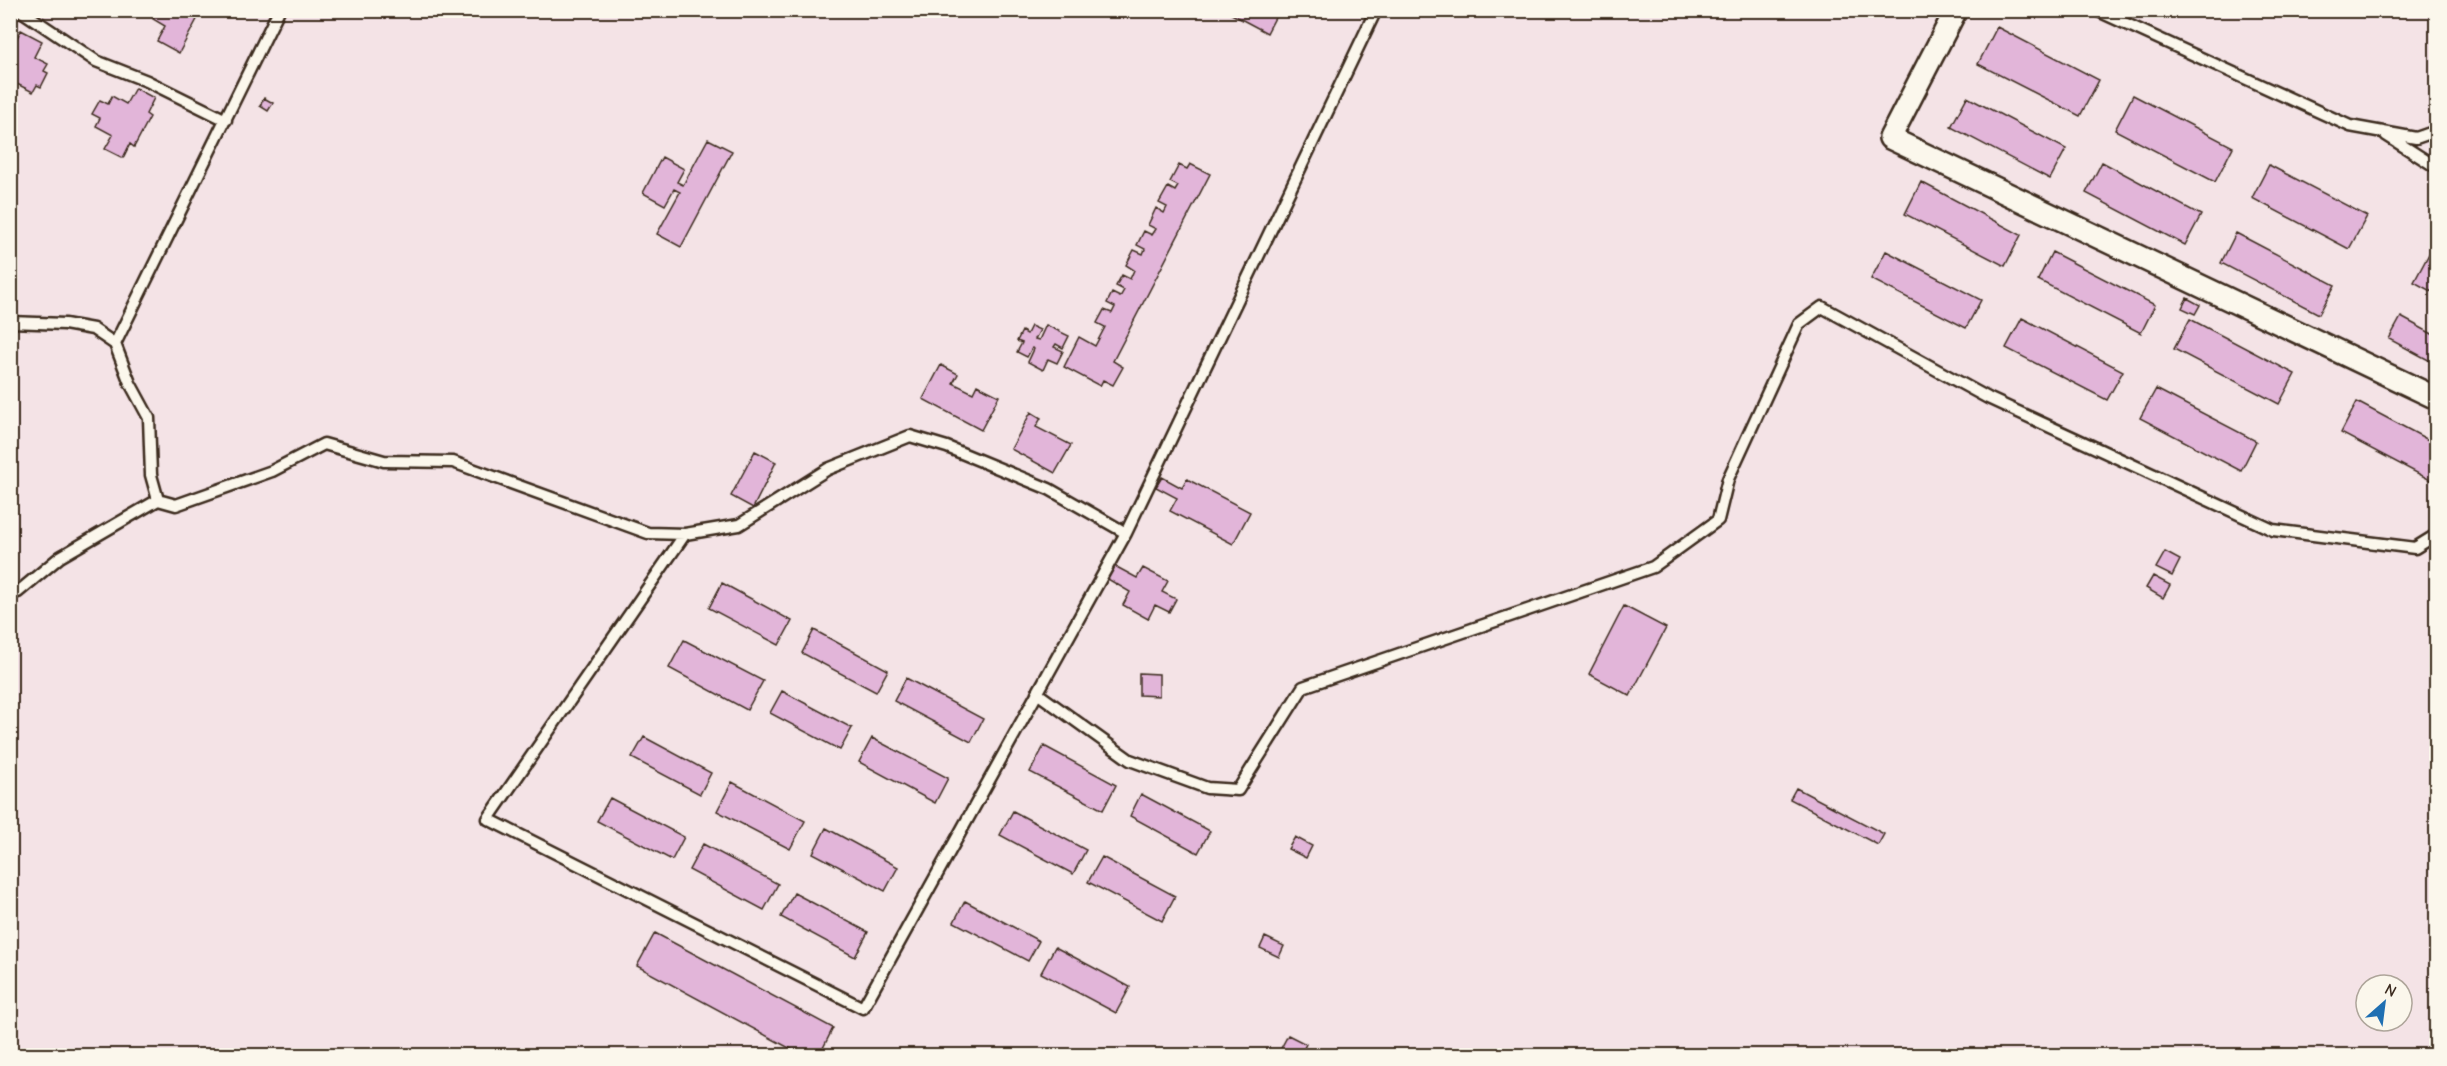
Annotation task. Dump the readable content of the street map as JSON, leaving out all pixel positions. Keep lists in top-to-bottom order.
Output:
{
  "north": "top right"
}
